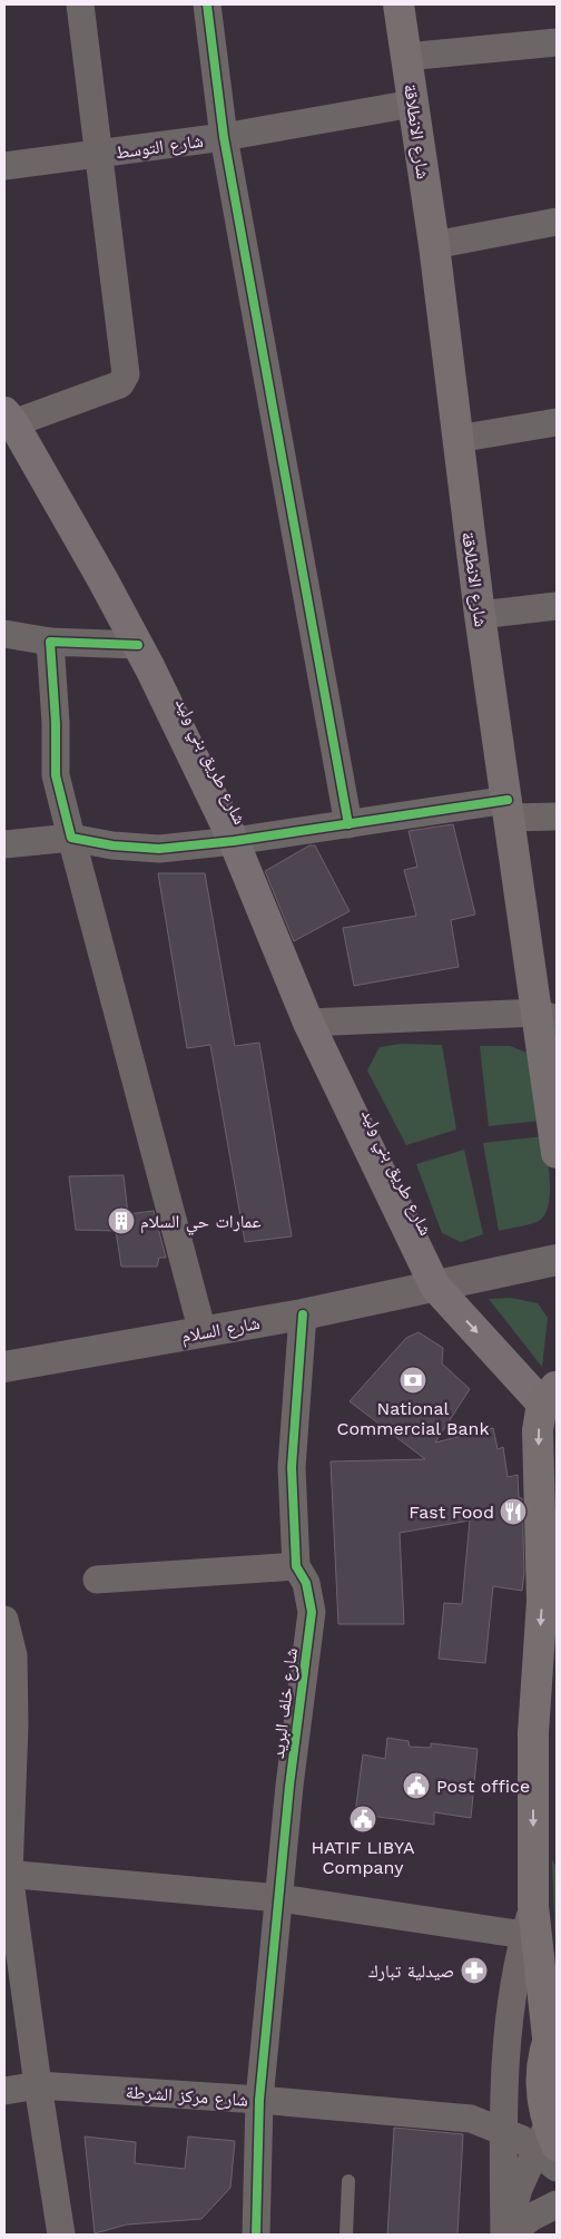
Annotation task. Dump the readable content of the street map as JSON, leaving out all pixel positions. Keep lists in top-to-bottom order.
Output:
{
  "streets": {
    "highway": ["شارع الانطلاقة"],
    "main road": ["شارع طريق بني وليد"],
    "street": [
      "شارع التوسط",
      "شارع السلام",
      "شارع خلف البريد",
      "شارع مركز الشرطة"
    ]
  },
  "crossings": [
    ["شارع الانطلاقة", "شارع التوسط"],
    ["شارع طريق بني وليد", "شارع السلام"],
    ["شارع السلام", "شارع خلف البريد"],
    ["شارع خلف البريد", "شارع مركز الشرطة"]
  ],
  "places": {
    "building": ["عمارات حي السلام"],
    "bank": ["National Commercial Bank"],
    "restaurant": ["Fast Food"],
    "public building": ["Post office", "HATIF LIBYA Company"],
    "pharmacy": ["صيدلية تبارك"]
  }
}
